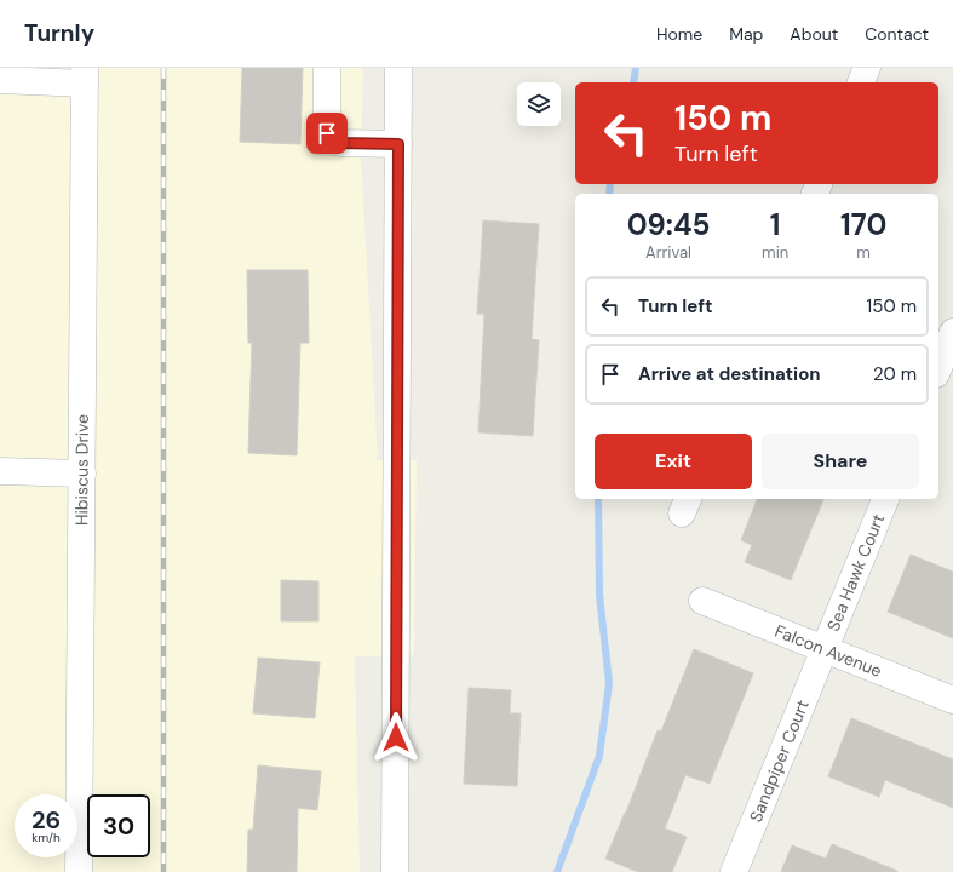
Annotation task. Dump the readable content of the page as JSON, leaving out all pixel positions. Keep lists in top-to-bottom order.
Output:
{
  "streets": {
    "street": [
      "Hibiscus Drive",
      "Sea Hawk Court",
      "Falcon Avenue",
      "Sandpiper Court"
    ]
  },
  "crossings": [
    ["Sea Hawk Court", "Falcon Avenue"],
    ["Sea Hawk Court", "Sandpiper Court"],
    ["Falcon Avenue", "Sandpiper Court"]
  ],
  "page": {
    "header": "Turnly",
    "nav": [
      "Home",
      "Map",
      "About",
      "Contact"
    ],
    "turn": ["150 m", "Turn left"],
    "eta": [
      "09:45",
      "Arrival",
      "1",
      "min",
      "170",
      "m"
    ],
    "list": [
      {
        "name": "Turn left",
        "value": "150 m"
      },
      {
        "name": "Arrive at destination",
        "value": "20 m"
      }
    ],
    "buttons": ["Exit", "Share"],
    "speed": "26 km/h",
    "limit": "30"
  }
}
